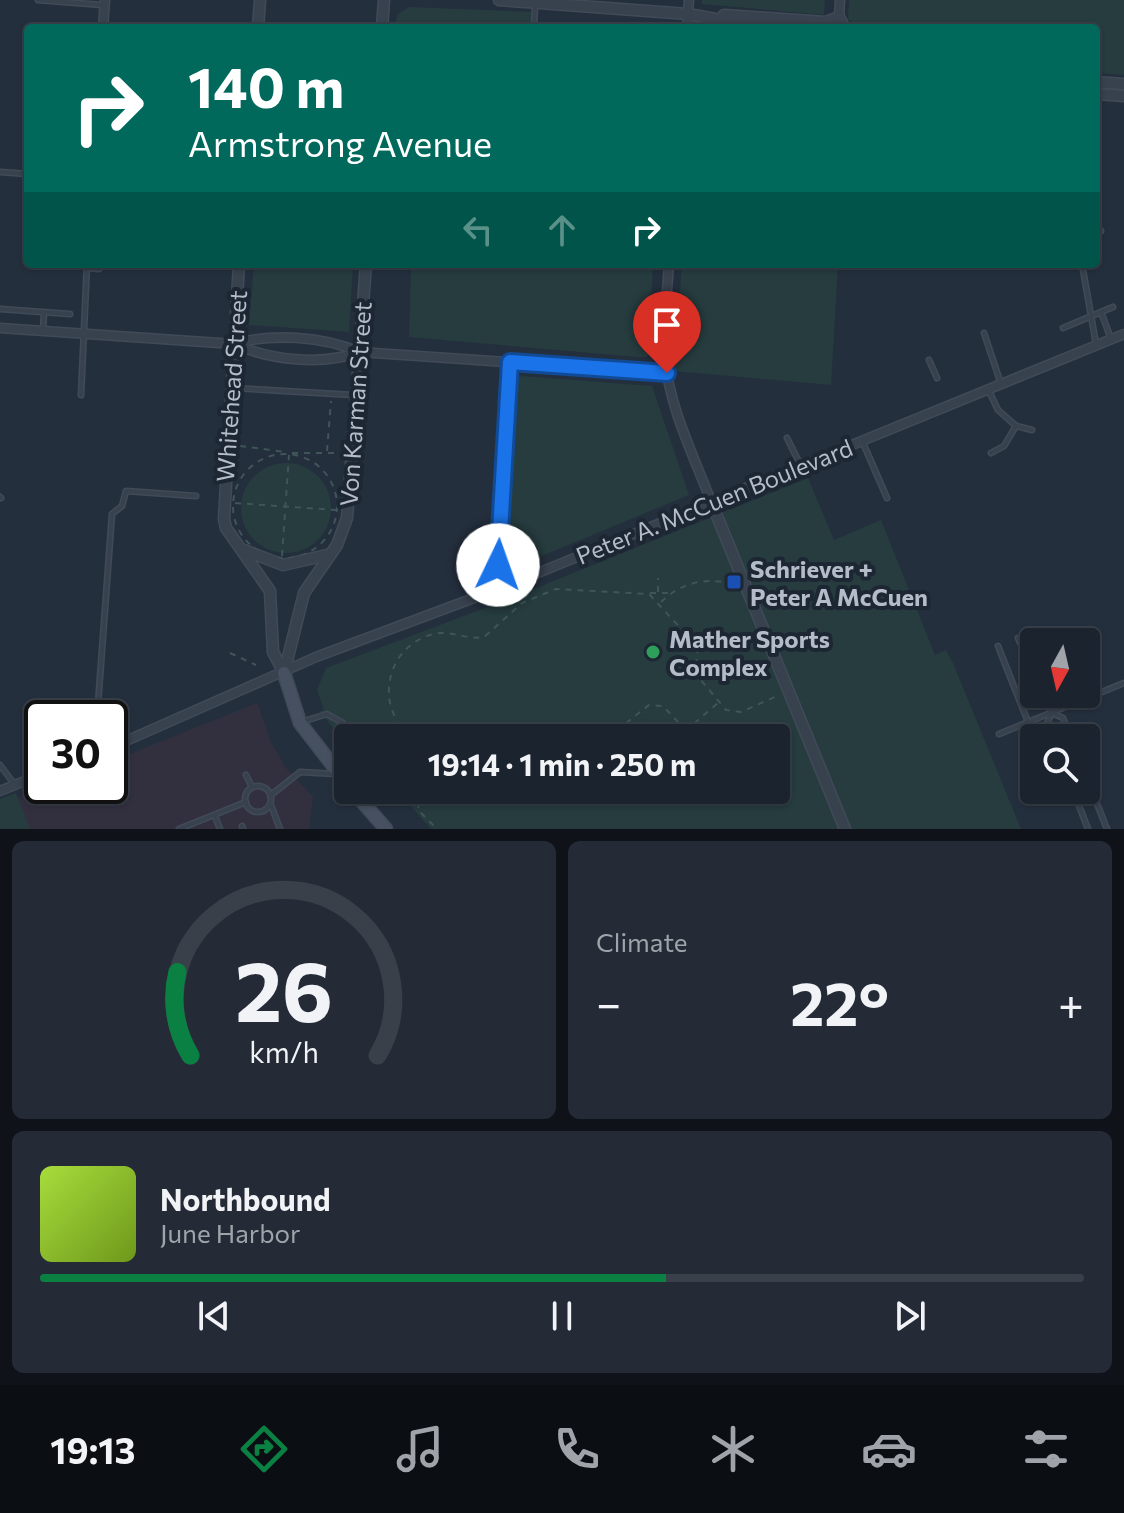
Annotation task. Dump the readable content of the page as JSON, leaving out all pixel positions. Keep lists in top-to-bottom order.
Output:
{
  "streets": {
    "street": ["Whitehead Street", "Von Karman Street", "Peter A. McCuen Boulevard"]
  },
  "crossings": [
    ["Von Karman Street", "Peter A. McCuen Boulevard"]
  ],
  "places": {
    "transit": ["Schriever + Peter A McCuen"],
    "other": ["Mather Sports Complex"]
  },
  "north": "bottom",
  "page": {
    "turn": ["140 m", "Armstrong Avenue"],
    "limit": "30",
    "trip": "19:14 · 1 min · 250 m",
    "tile": "Climate",
    "heat": ["−", "22°", "+"],
    "song": ["Northbound", "June Harbor"],
    "tabs": "19:13",
    "gauge": ["26", "km/h"]
  }
}
